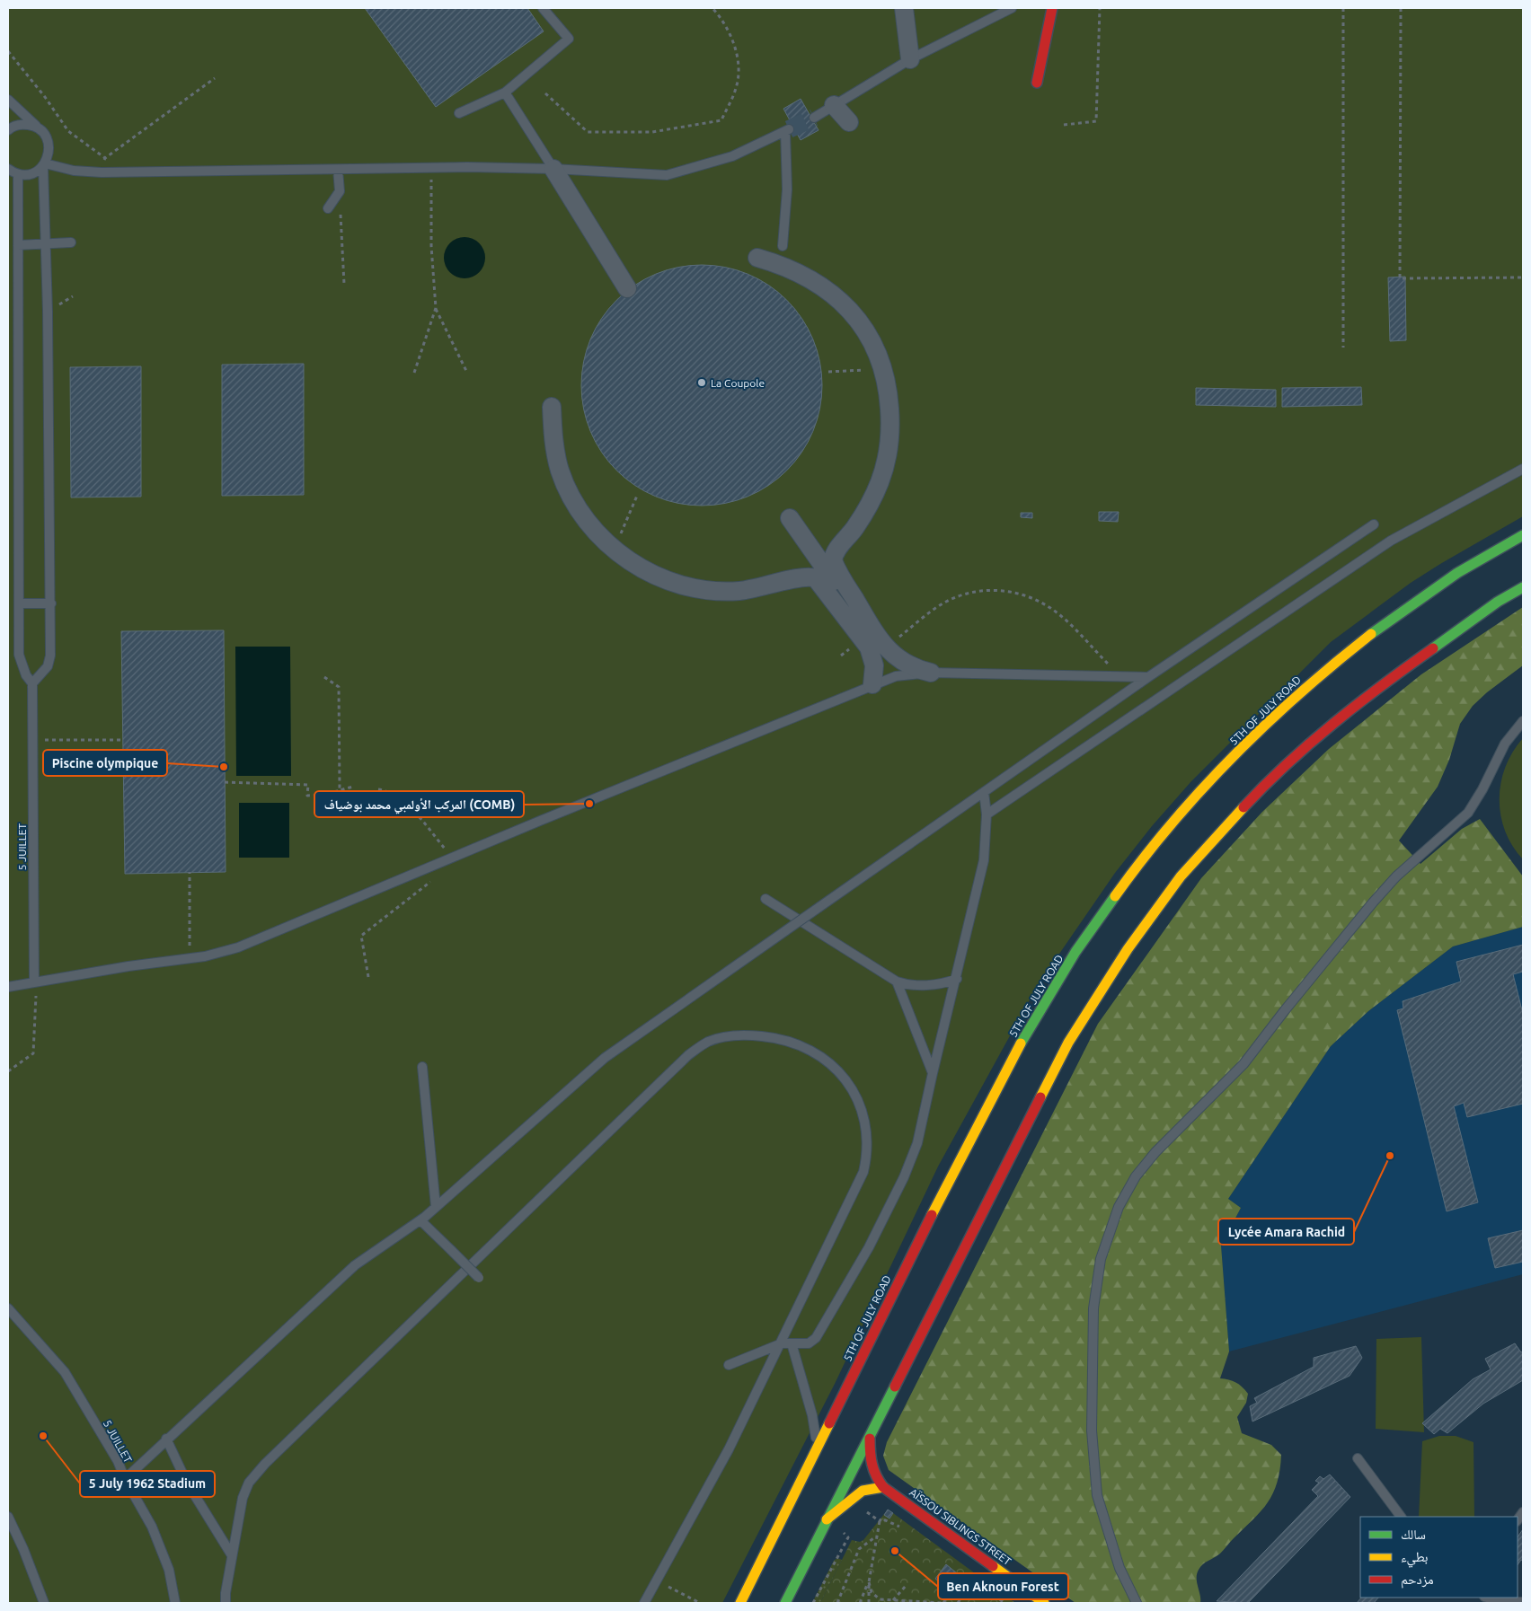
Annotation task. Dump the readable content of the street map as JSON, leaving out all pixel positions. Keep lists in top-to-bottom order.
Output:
{
  "streets": {
    "main road": ["5TH OF JULY ROAD", "AÏSSOU SIBLINGS STREET"],
    "lane": ["5 JUILLET"]
  },
  "places": [
    "La Coupole",
    "Piscine olympique",
    "المركب الأولمبي محمد بوضياف (COMB)",
    "Lycée Amara Rachid",
    "5 July 1962 Stadium",
    "Ben Aknoun Forest"
  ],
  "legend": ["سالك", "بطيء", "مزدحم"]
}
